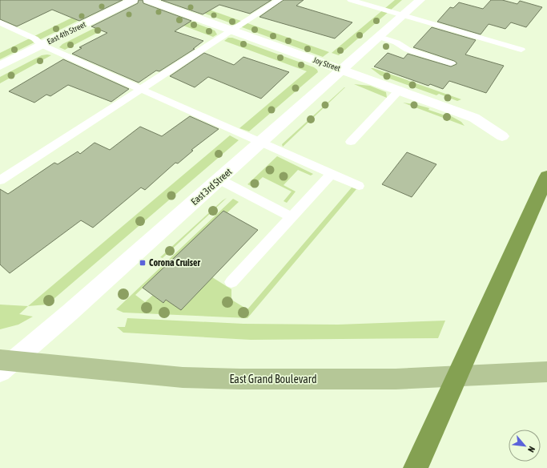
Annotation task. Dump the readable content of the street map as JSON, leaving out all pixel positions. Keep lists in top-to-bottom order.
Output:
{
  "streets": {
    "main road": ["East Grand Boulevard"],
    "street": ["East 4th Street", "Joy Street", "East 3rd Street"]
  },
  "crossings": [
    ["Joy Street", "East 3rd Street"],
    ["East 3rd Street", "East Grand Boulevard"]
  ],
  "places": {
    "transit": ["Corona Cruiser"]
  },
  "north": "bottom right"
}
